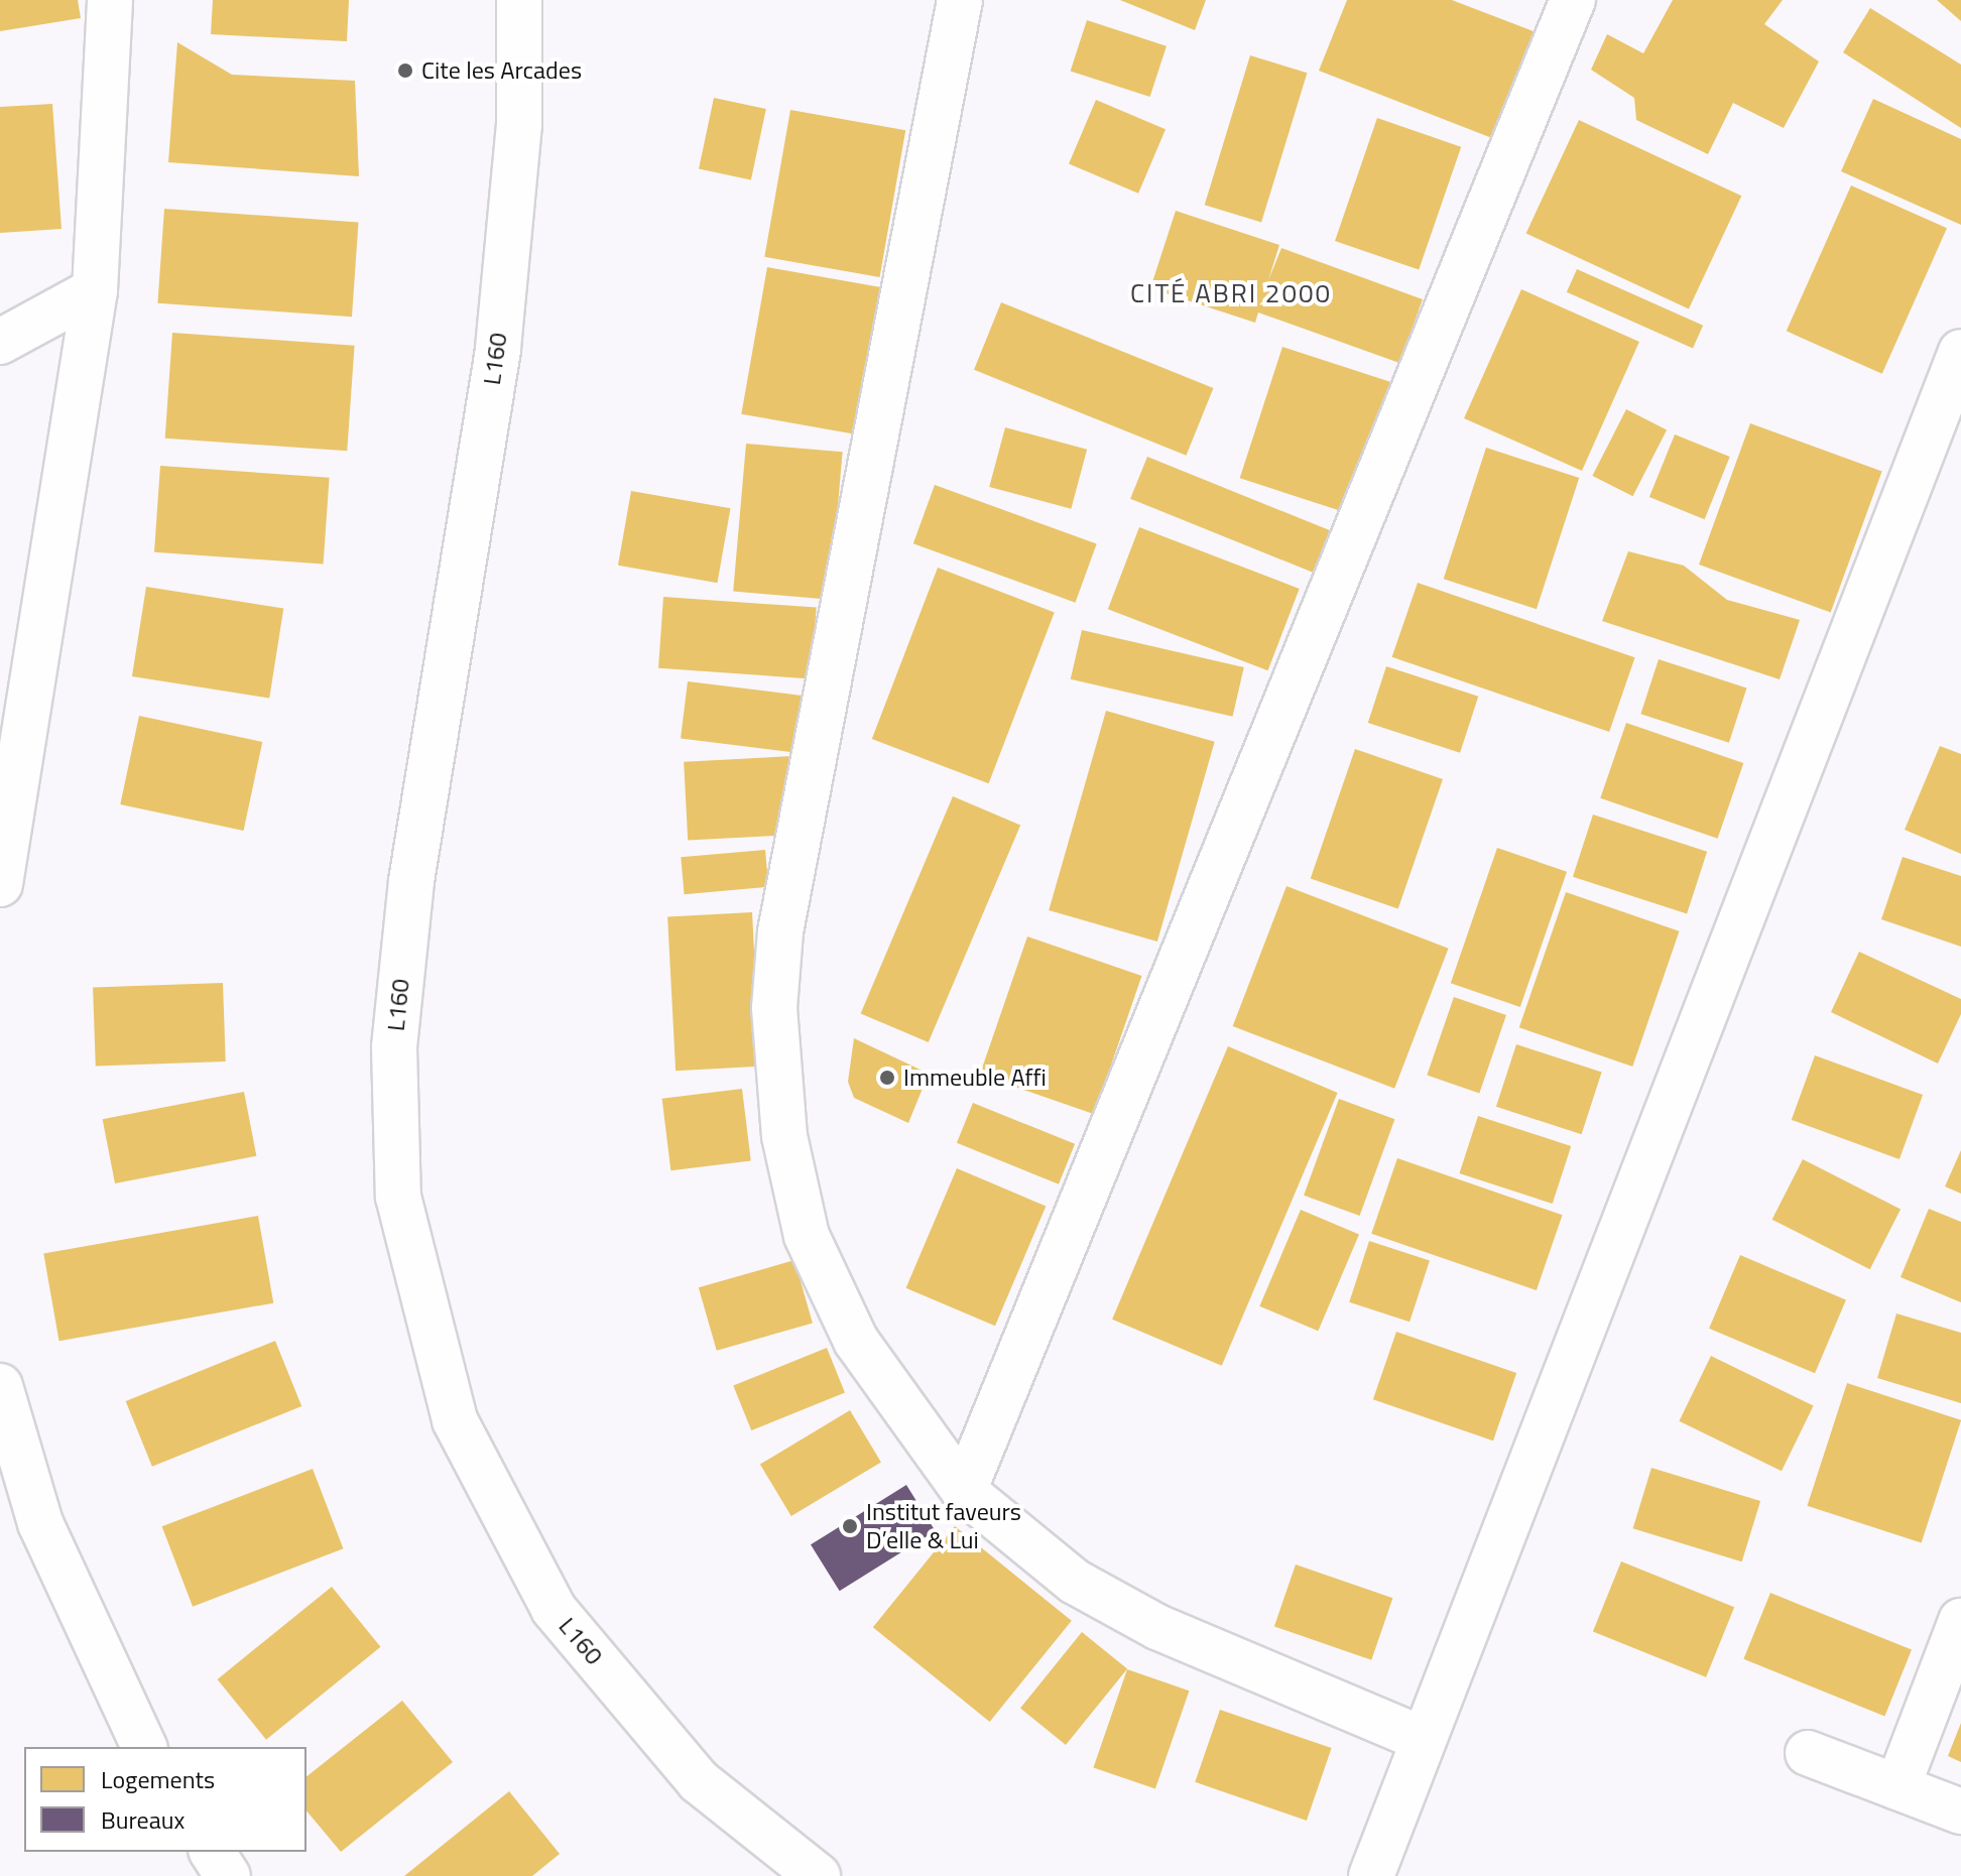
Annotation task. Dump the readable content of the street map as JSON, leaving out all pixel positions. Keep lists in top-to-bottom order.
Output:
{
  "streets": {
    "street": ["L160"]
  },
  "districts": ["CITÉ ABRI 2000"],
  "places": ["Cite les Arcades", "Immeuble Affi", "Institut faveurs D’elle & Lui"],
  "legend": ["Logements", "Bureaux"]
}
